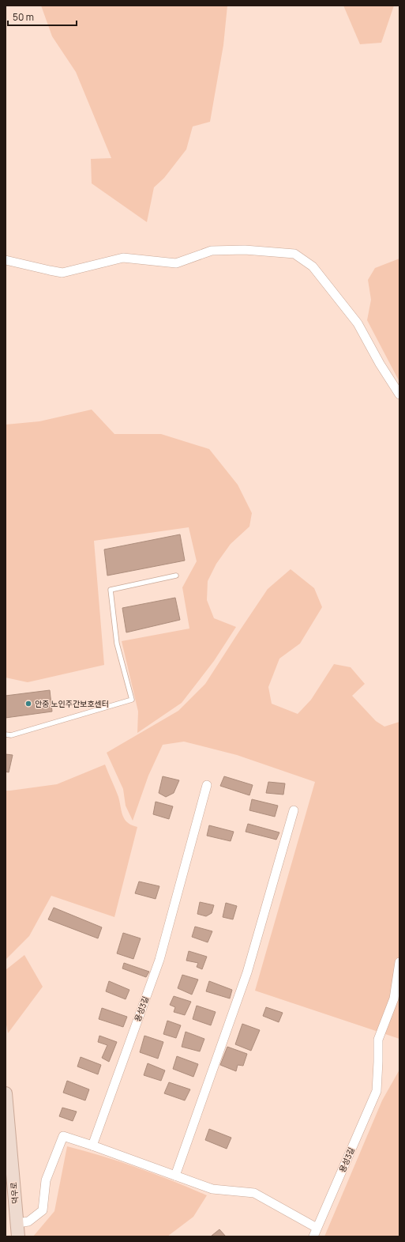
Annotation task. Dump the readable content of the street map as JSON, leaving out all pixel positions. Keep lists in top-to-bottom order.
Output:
{
  "streets": {
    "street": ["용성3길", "덕우로"]
  },
  "places": ["안중 노인주간보호센터"],
  "scale_bar": "50 m"
}
